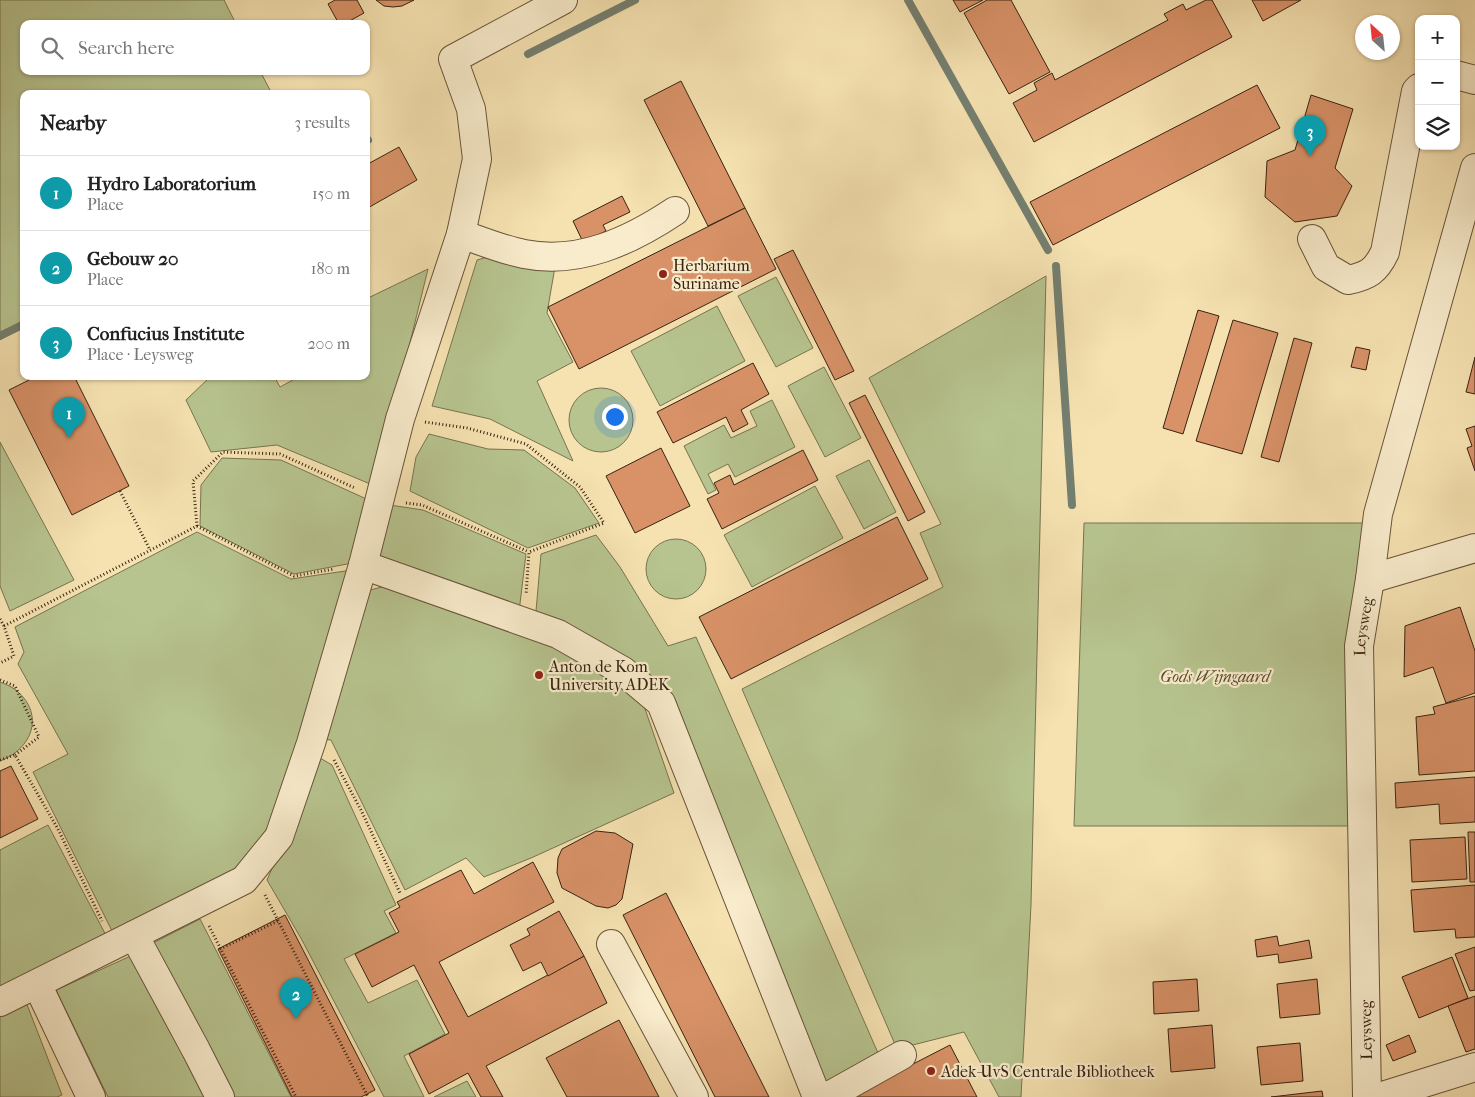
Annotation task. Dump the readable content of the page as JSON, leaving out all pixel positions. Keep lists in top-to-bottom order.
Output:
{
  "streets": {
    "street": ["Leysweg"]
  },
  "parks": ["Gods Wijngaard"],
  "places": ["Herbarium Suriname", "Anton de Kom University ADEK", "Adek-UvS Centrale Bibliotheek"],
  "north": "top left",
  "page": {
    "map_buttons": ["+", "−"],
    "search": "Search here",
    "heading": ["Nearby", "3 results"],
    "pins": ["3", "1", "2"],
    "list": [
      {
        "mark": "1",
        "name": "Hydro Laboratorium",
        "note": "Place",
        "value": "150 m"
      },
      {
        "mark": "2",
        "name": "Gebouw 20",
        "note": "Place",
        "value": "180 m"
      },
      {
        "mark": "3",
        "name": "Confucius Institute",
        "note": "Place · Leysweg",
        "value": "200 m"
      }
    ]
  }
}
